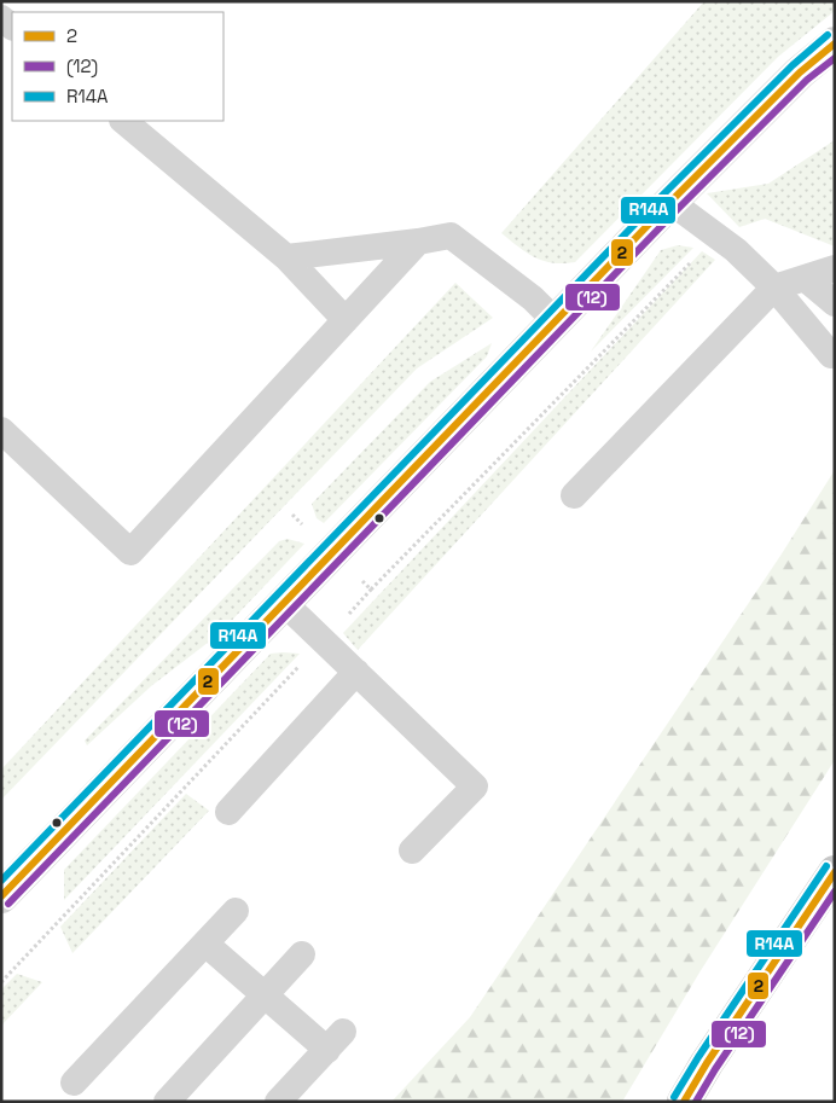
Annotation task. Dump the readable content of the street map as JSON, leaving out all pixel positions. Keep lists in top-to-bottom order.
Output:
{
  "lines": ["transit line R14A", "transit line 2", "transit line (12)"],
  "legend": ["2", "(12)", "R14A"]
}
